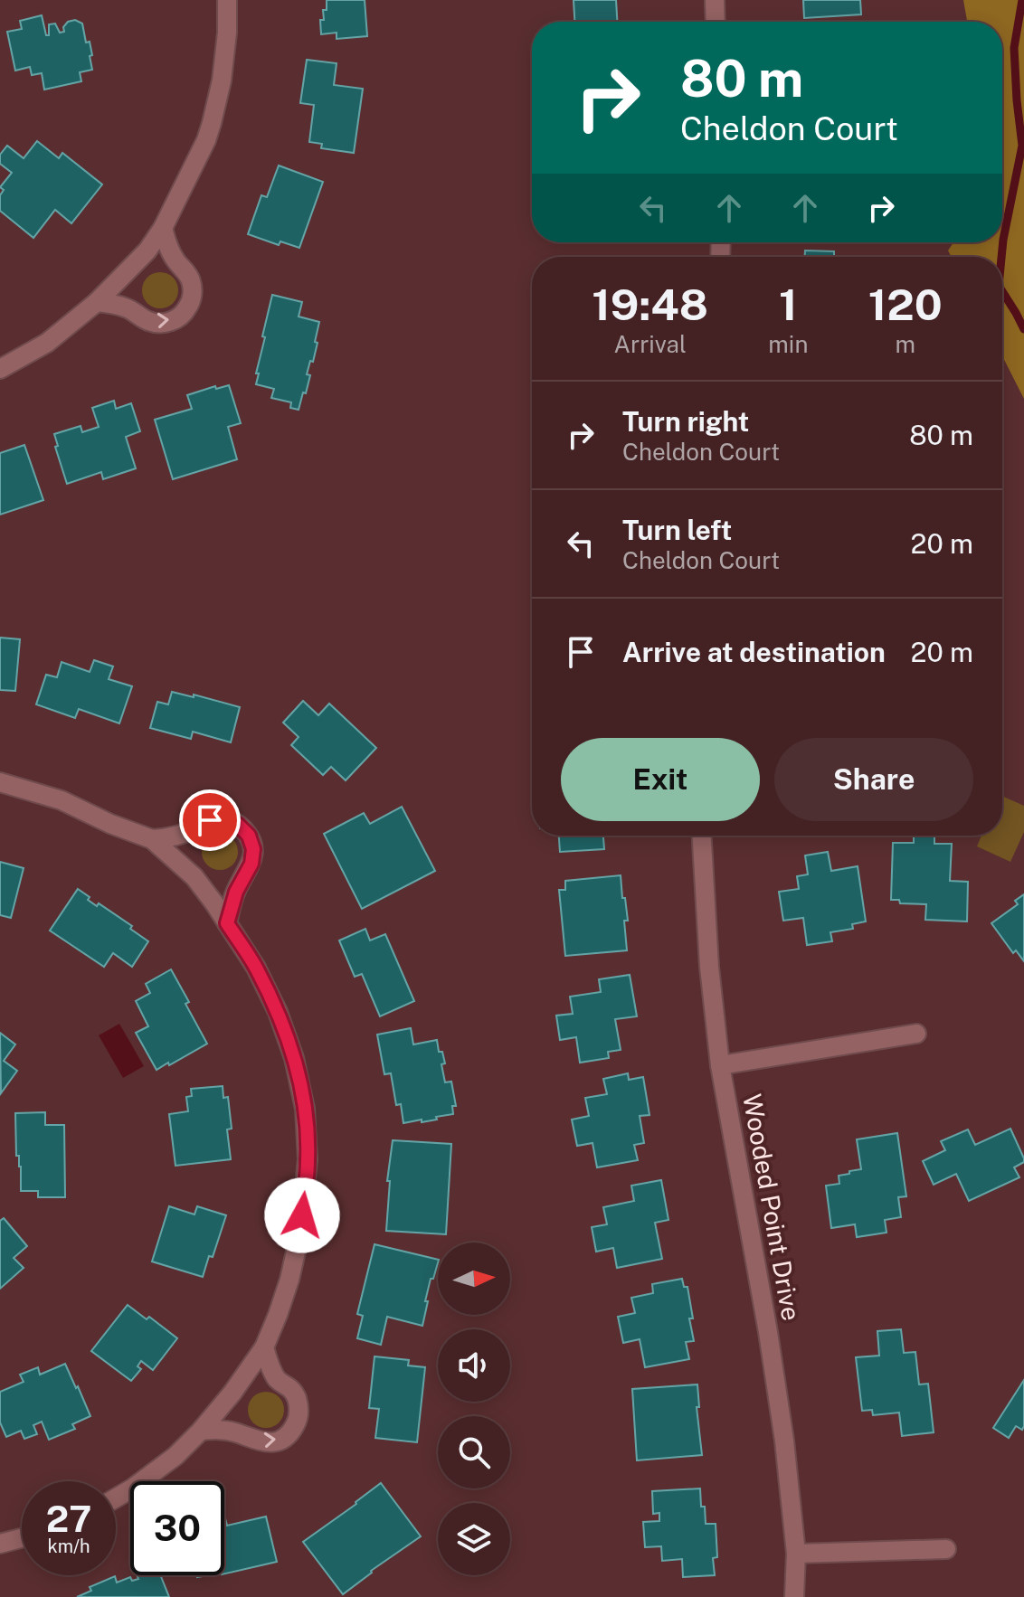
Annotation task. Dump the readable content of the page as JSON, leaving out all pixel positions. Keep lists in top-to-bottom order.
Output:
{
  "streets": {
    "street": ["Wooded Point Drive"]
  },
  "north": "right",
  "page": {
    "turn": ["80 m", "Cheldon Court"],
    "eta": [
      "19:48",
      "Arrival",
      "1",
      "min",
      "120",
      "m"
    ],
    "list": [
      {
        "name": "Turn right",
        "note": "Cheldon Court",
        "value": "80 m"
      },
      {
        "name": "Turn left",
        "note": "Cheldon Court",
        "value": "20 m"
      },
      {
        "name": "Arrive at destination",
        "value": "20 m"
      }
    ],
    "buttons": ["Exit", "Share"],
    "speed": "27 km/h",
    "limit": "30"
  }
}
